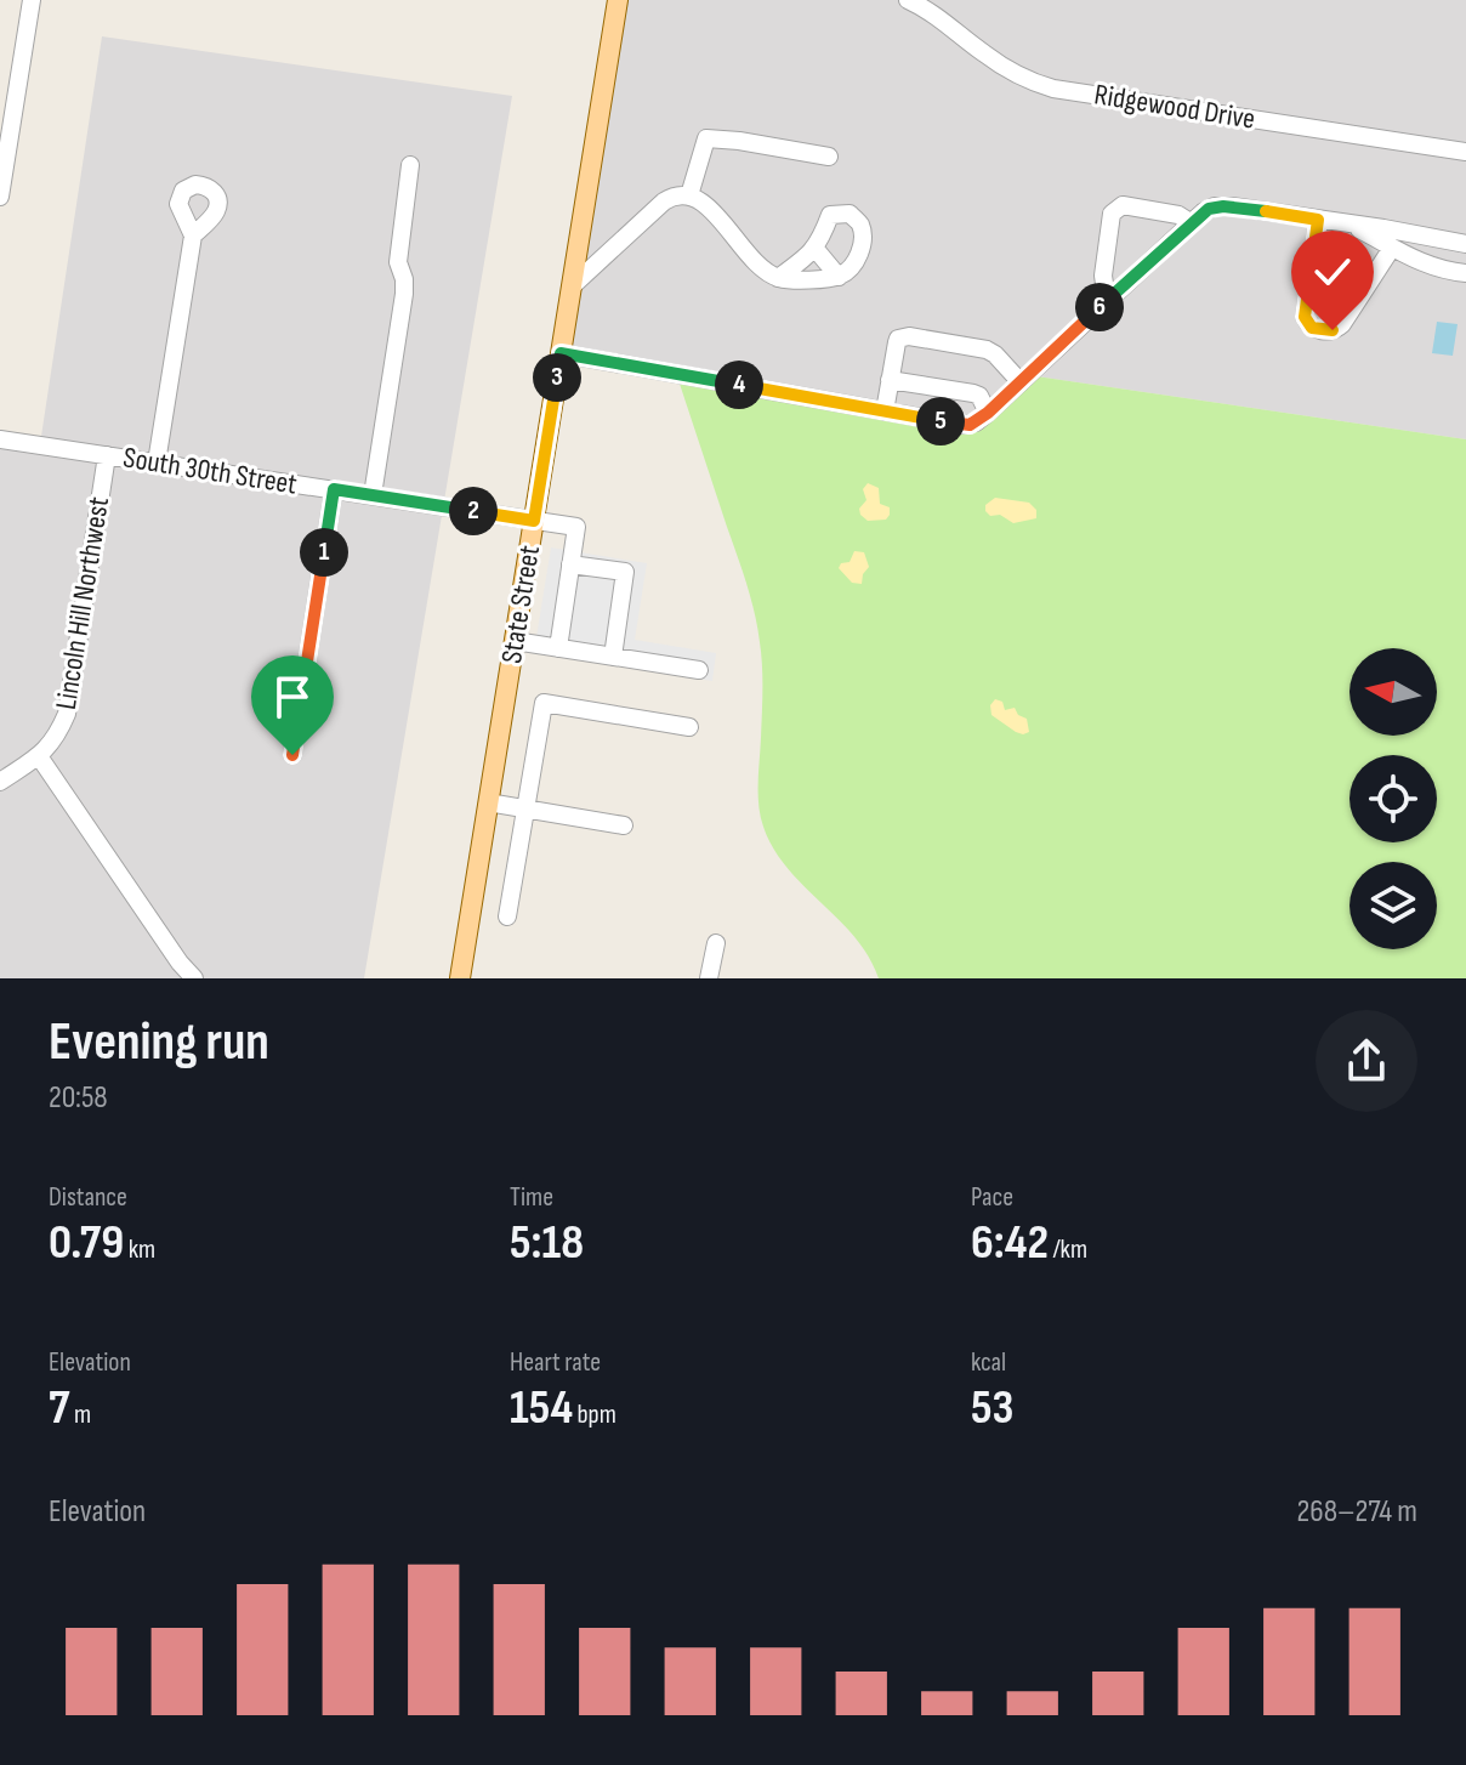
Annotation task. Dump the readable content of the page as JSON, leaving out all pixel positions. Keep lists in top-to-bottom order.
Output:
{
  "streets": {
    "main road": ["State Street"],
    "street": ["Ridgewood Drive", "South 30th Street", "Lincoln Hill Northwest"]
  },
  "crossings": [
    ["South 30th Street", "Lincoln Hill Northwest"],
    ["South 30th Street", "State Street"]
  ],
  "north": "left",
  "page": {
    "pins": [
      "6",
      "3",
      "4",
      "5",
      "2",
      "1"
    ],
    "heading": ["Evening run", "20:58"],
    "stats": [
      ["Distance", "0.79 km"],
      ["Time", "5:18"],
      ["Pace", "6:42 /km"],
      ["Elevation", "7 m"],
      ["Heart rate", "154 bpm"],
      ["kcal", "53"]
    ],
    "chart": ["Elevation", "268–274 m"]
  }
}
